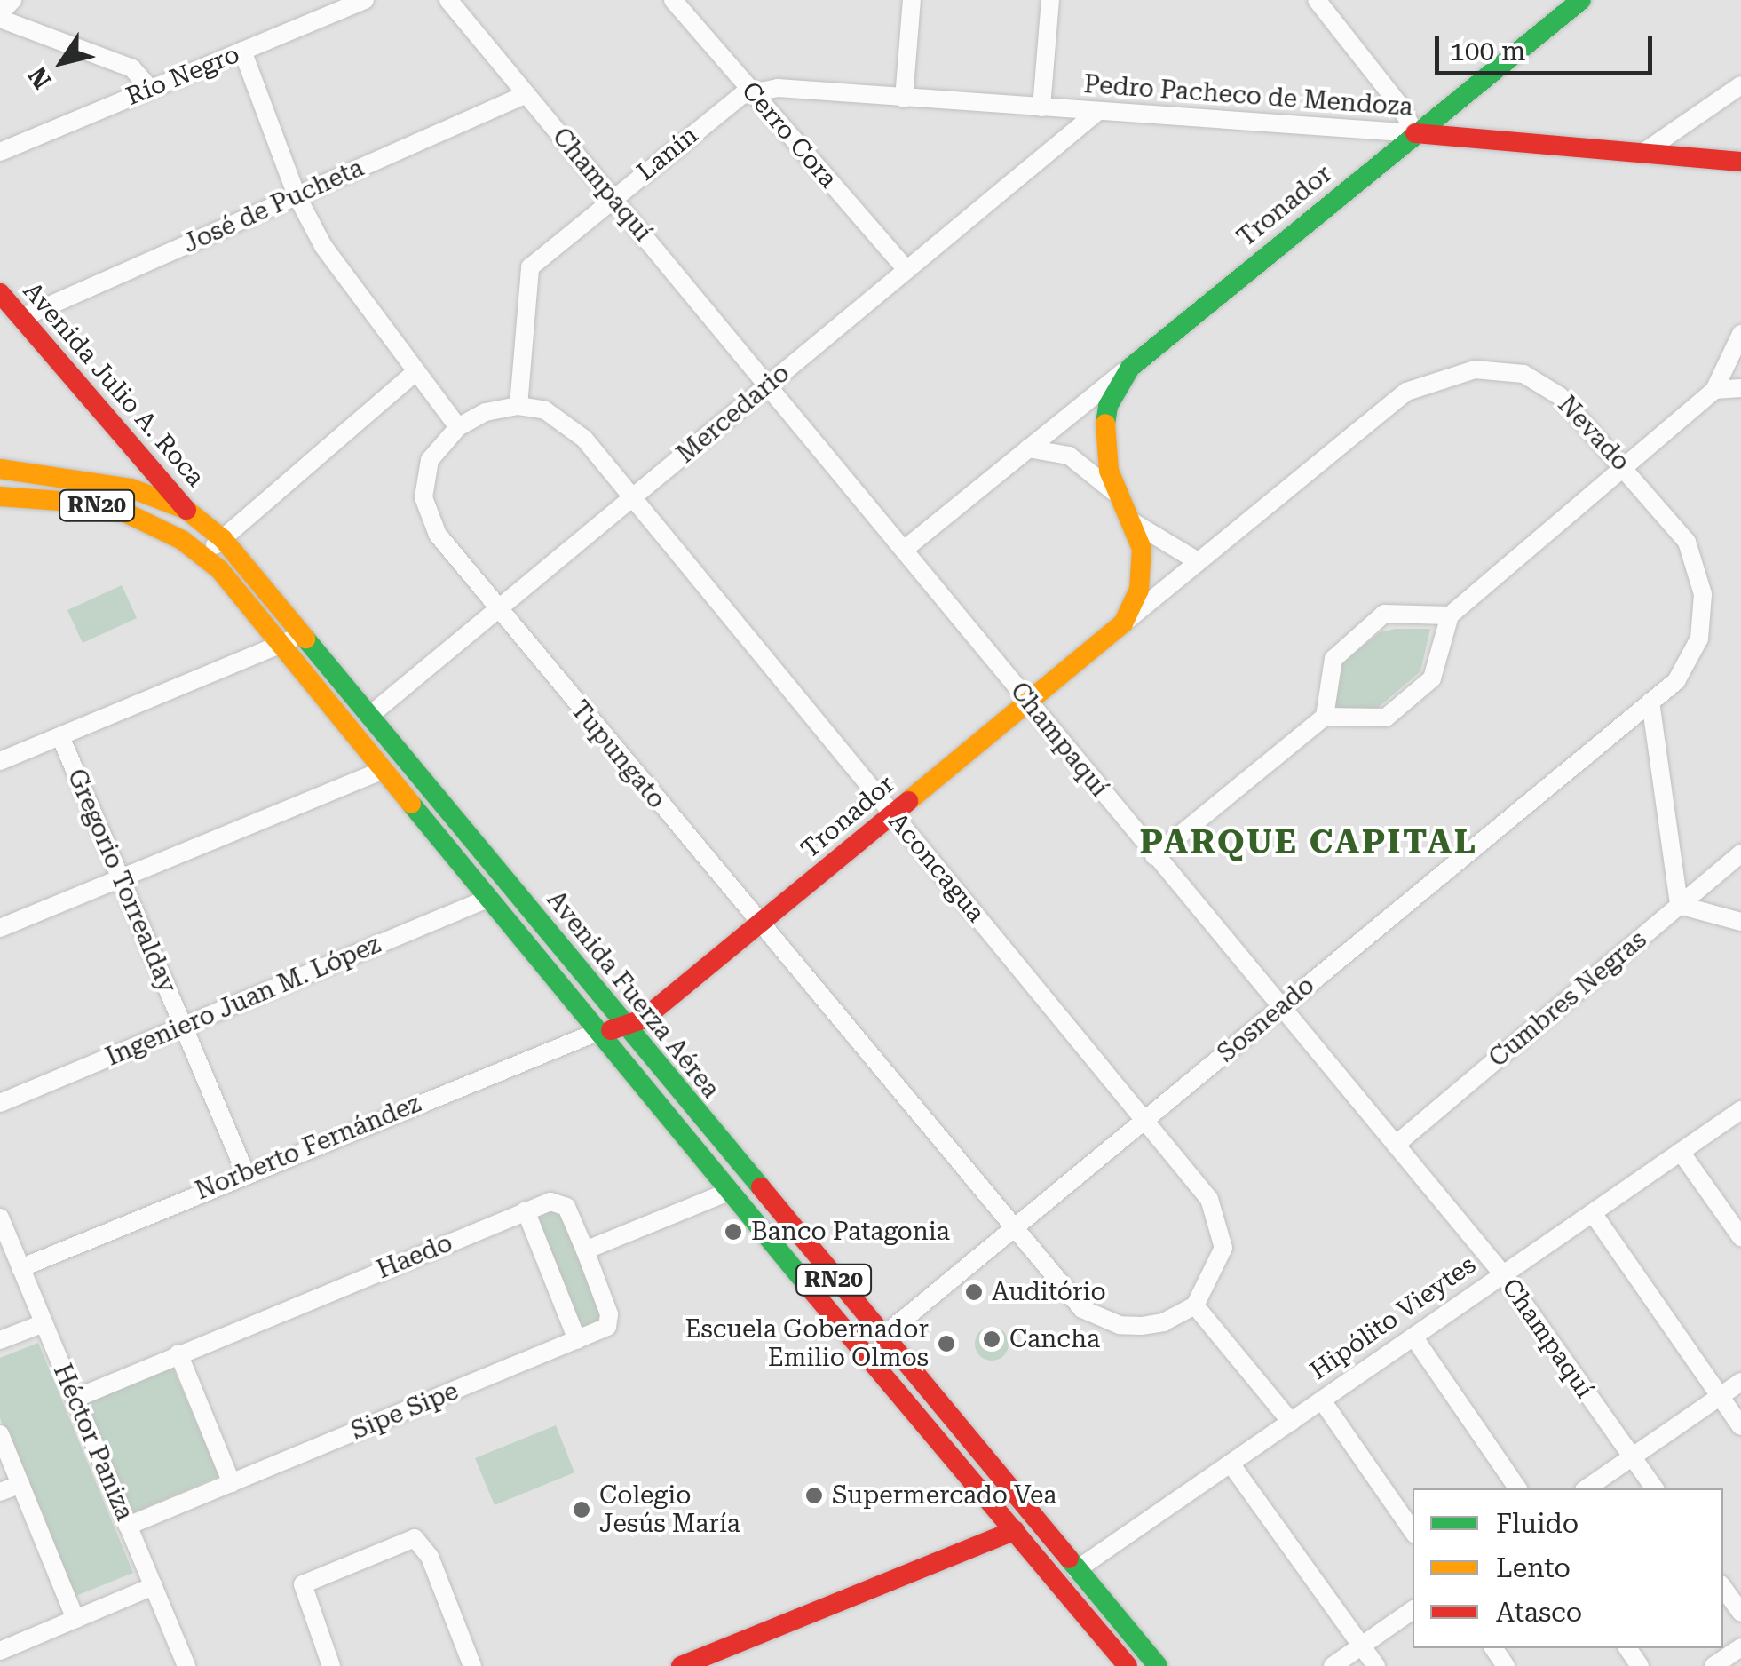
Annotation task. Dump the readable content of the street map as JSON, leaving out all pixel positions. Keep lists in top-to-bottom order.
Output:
{
  "streets": {
    "main road": [
      "Pedro Pacheco de Mendoza",
      "Tronador",
      "Avenida Julio A. Roca",
      "RN20",
      "Avenida Fuerza Aérea"
    ],
    "street": [
      "Río Negro",
      "Cerro Cora",
      "Lanín",
      "Champaquí",
      "José de Pucheta",
      "Mercedario",
      "Nevado",
      "Tupungato",
      "Aconcagua",
      "Gregorio Torrealday",
      "Cumbres Negras",
      "Ingeniero Juan M. López",
      "Sosneado",
      "Norberto Fernández",
      "Haedo",
      "Hipólito Vieytes",
      "Sipe Sipe",
      "Héctor Paniza"
    ]
  },
  "crossings": [
    ["Pedro Pacheco de Mendoza", "Cerro Cora"],
    ["Pedro Pacheco de Mendoza", "Lanín"],
    ["Pedro Pacheco de Mendoza", "Tronador"],
    ["Pedro Pacheco de Mendoza", "Mercedario"],
    ["Cerro Cora", "Lanín"],
    ["Cerro Cora", "Mercedario"],
    ["Lanín", "Champaquí"],
    ["Lanín", "Aconcagua"],
    ["Champaquí", "José de Pucheta"],
    ["Champaquí", "Tronador"],
    ["Champaquí", "Mercedario"],
    ["Champaquí", "Cumbres Negras"],
    ["Champaquí", "Sosneado"],
    ["Champaquí", "Hipólito Vieytes"],
    ["José de Pucheta", "Avenida Julio A. Roca"],
    ["Tronador", "Nevado"],
    ["Tronador", "Tupungato"],
    ["Tronador", "Aconcagua"],
    ["Tronador", "Avenida Fuerza Aérea"],
    ["Avenida Julio A. Roca", "Avenida Fuerza Aérea"],
    ["Mercedario", "Tupungato"],
    ["Mercedario", "Aconcagua"],
    ["Mercedario", "Avenida Fuerza Aérea"],
    ["Nevado", "Sosneado"],
    ["Tupungato", "Aconcagua"],
    ["Tupungato", "Sosneado"],
    ["Aconcagua", "Sosneado"],
    ["Gregorio Torrealday", "Ingeniero Juan M. López"],
    ["Gregorio Torrealday", "Norberto Fernández"],
    ["Avenida Fuerza Aérea", "Ingeniero Juan M. López"],
    ["Avenida Fuerza Aérea", "Sosneado"],
    ["Avenida Fuerza Aérea", "Norberto Fernández"],
    ["Avenida Fuerza Aérea", "Hipólito Vieytes"],
    ["Norberto Fernández", "Héctor Paniza"],
    ["Haedo", "Sipe Sipe"],
    ["Haedo", "Héctor Paniza"],
    ["Sipe Sipe", "Héctor Paniza"]
  ],
  "districts": ["PARQUE CAPITAL"],
  "places": [
    "Banco Patagonia",
    "Auditório",
    "Cancha",
    "Escuela Gobernador Emilio Olmos",
    "Supermercado Vea",
    "Colegio Jesús María"
  ],
  "legend": ["Fluido", "Lento", "Atasco"],
  "scale_bar": "100 m",
  "north": "bottom left"
}
